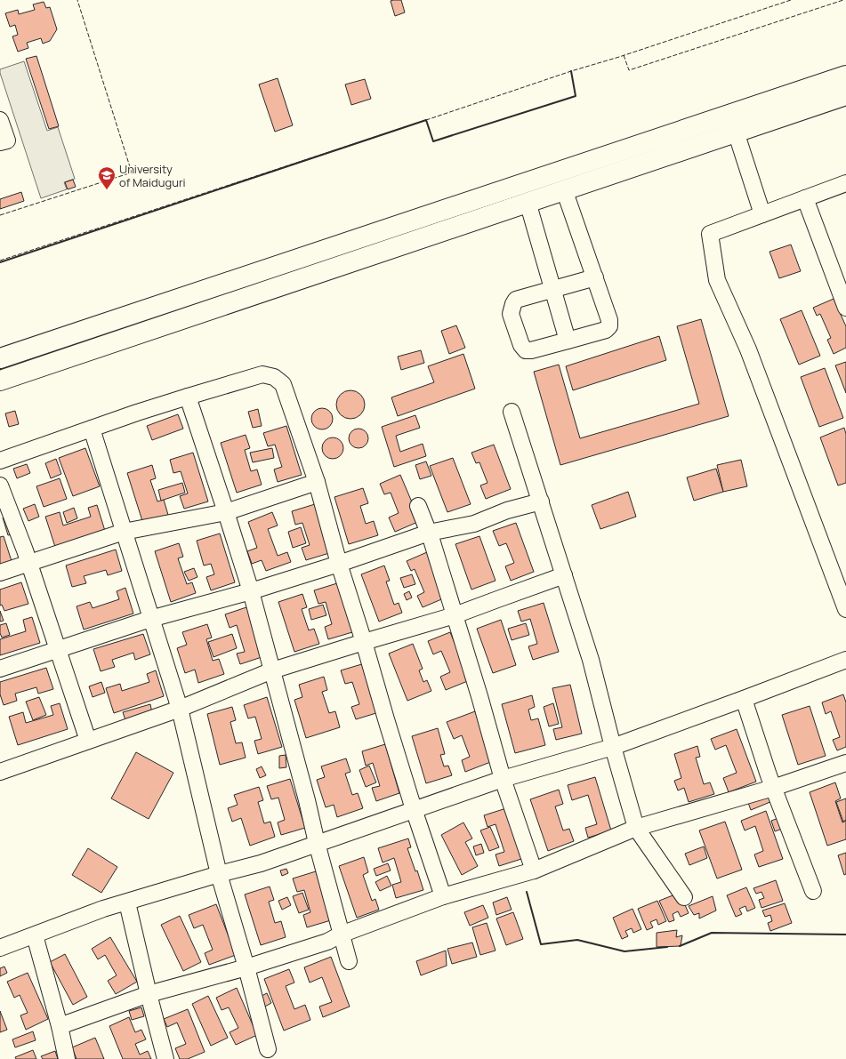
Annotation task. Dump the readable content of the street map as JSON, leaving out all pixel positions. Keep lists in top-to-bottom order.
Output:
{
  "places": {
    "school or university": ["University of Maiduguri"]
  }
}
